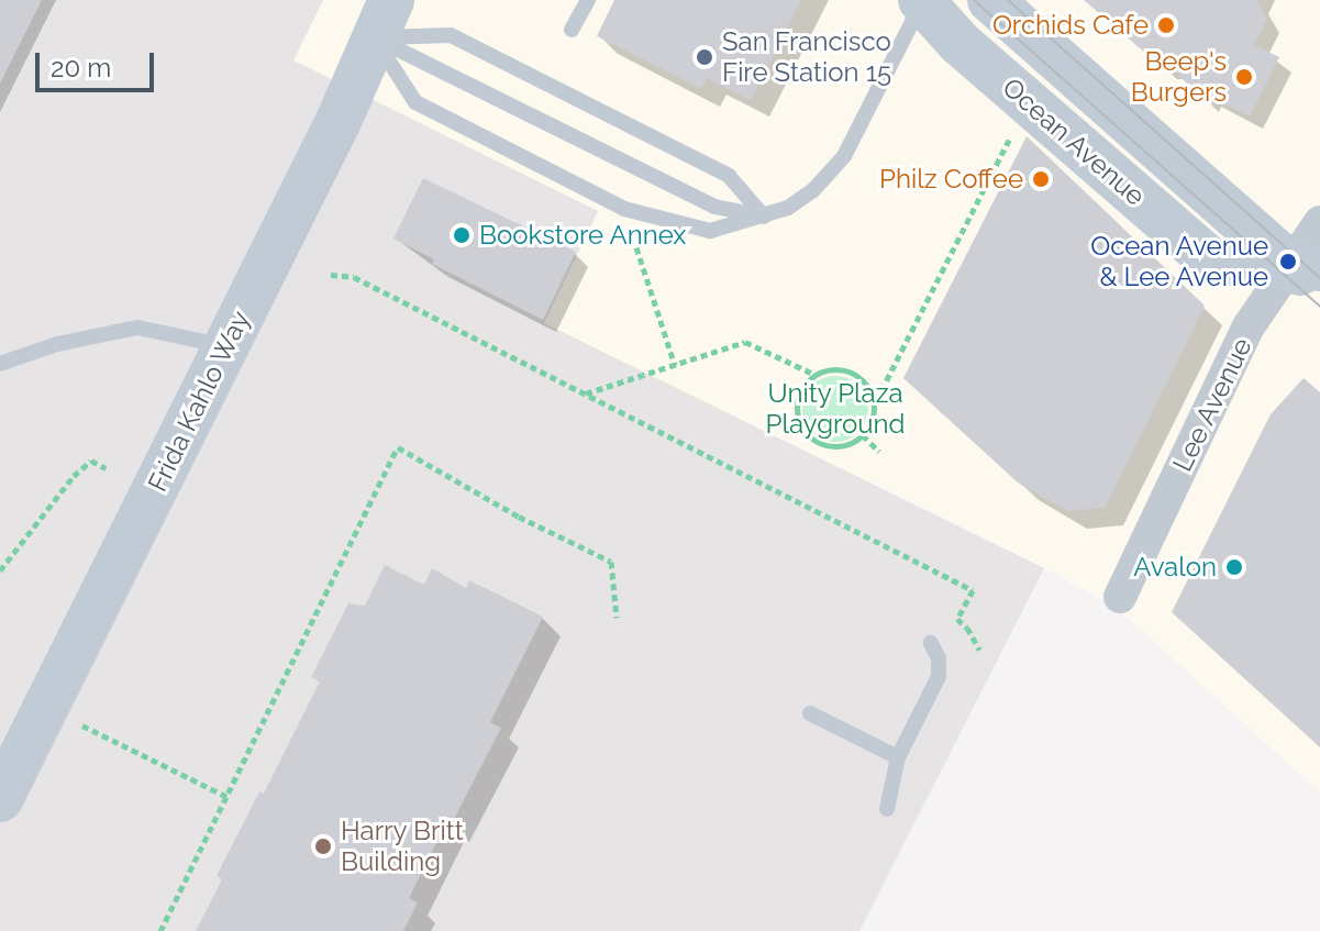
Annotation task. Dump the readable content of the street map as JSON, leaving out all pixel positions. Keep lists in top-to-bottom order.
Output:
{
  "streets": {
    "main road": ["Ocean Avenue", "Frida Kahlo Way"],
    "street": ["Lee Avenue"]
  },
  "crossings": [
    ["Ocean Avenue", "Lee Avenue"]
  ],
  "parks": ["Unity Plaza Playground"],
  "places": [
    "Orchids Cafe",
    "San Francisco Fire Station 15",
    "Beep's Burgers",
    "Philz Coffee",
    "Bookstore Annex",
    "Ocean Avenue & Lee Avenue",
    "Avalon",
    "Harry Britt Building"
  ],
  "scale_bar": "20 m"
}
